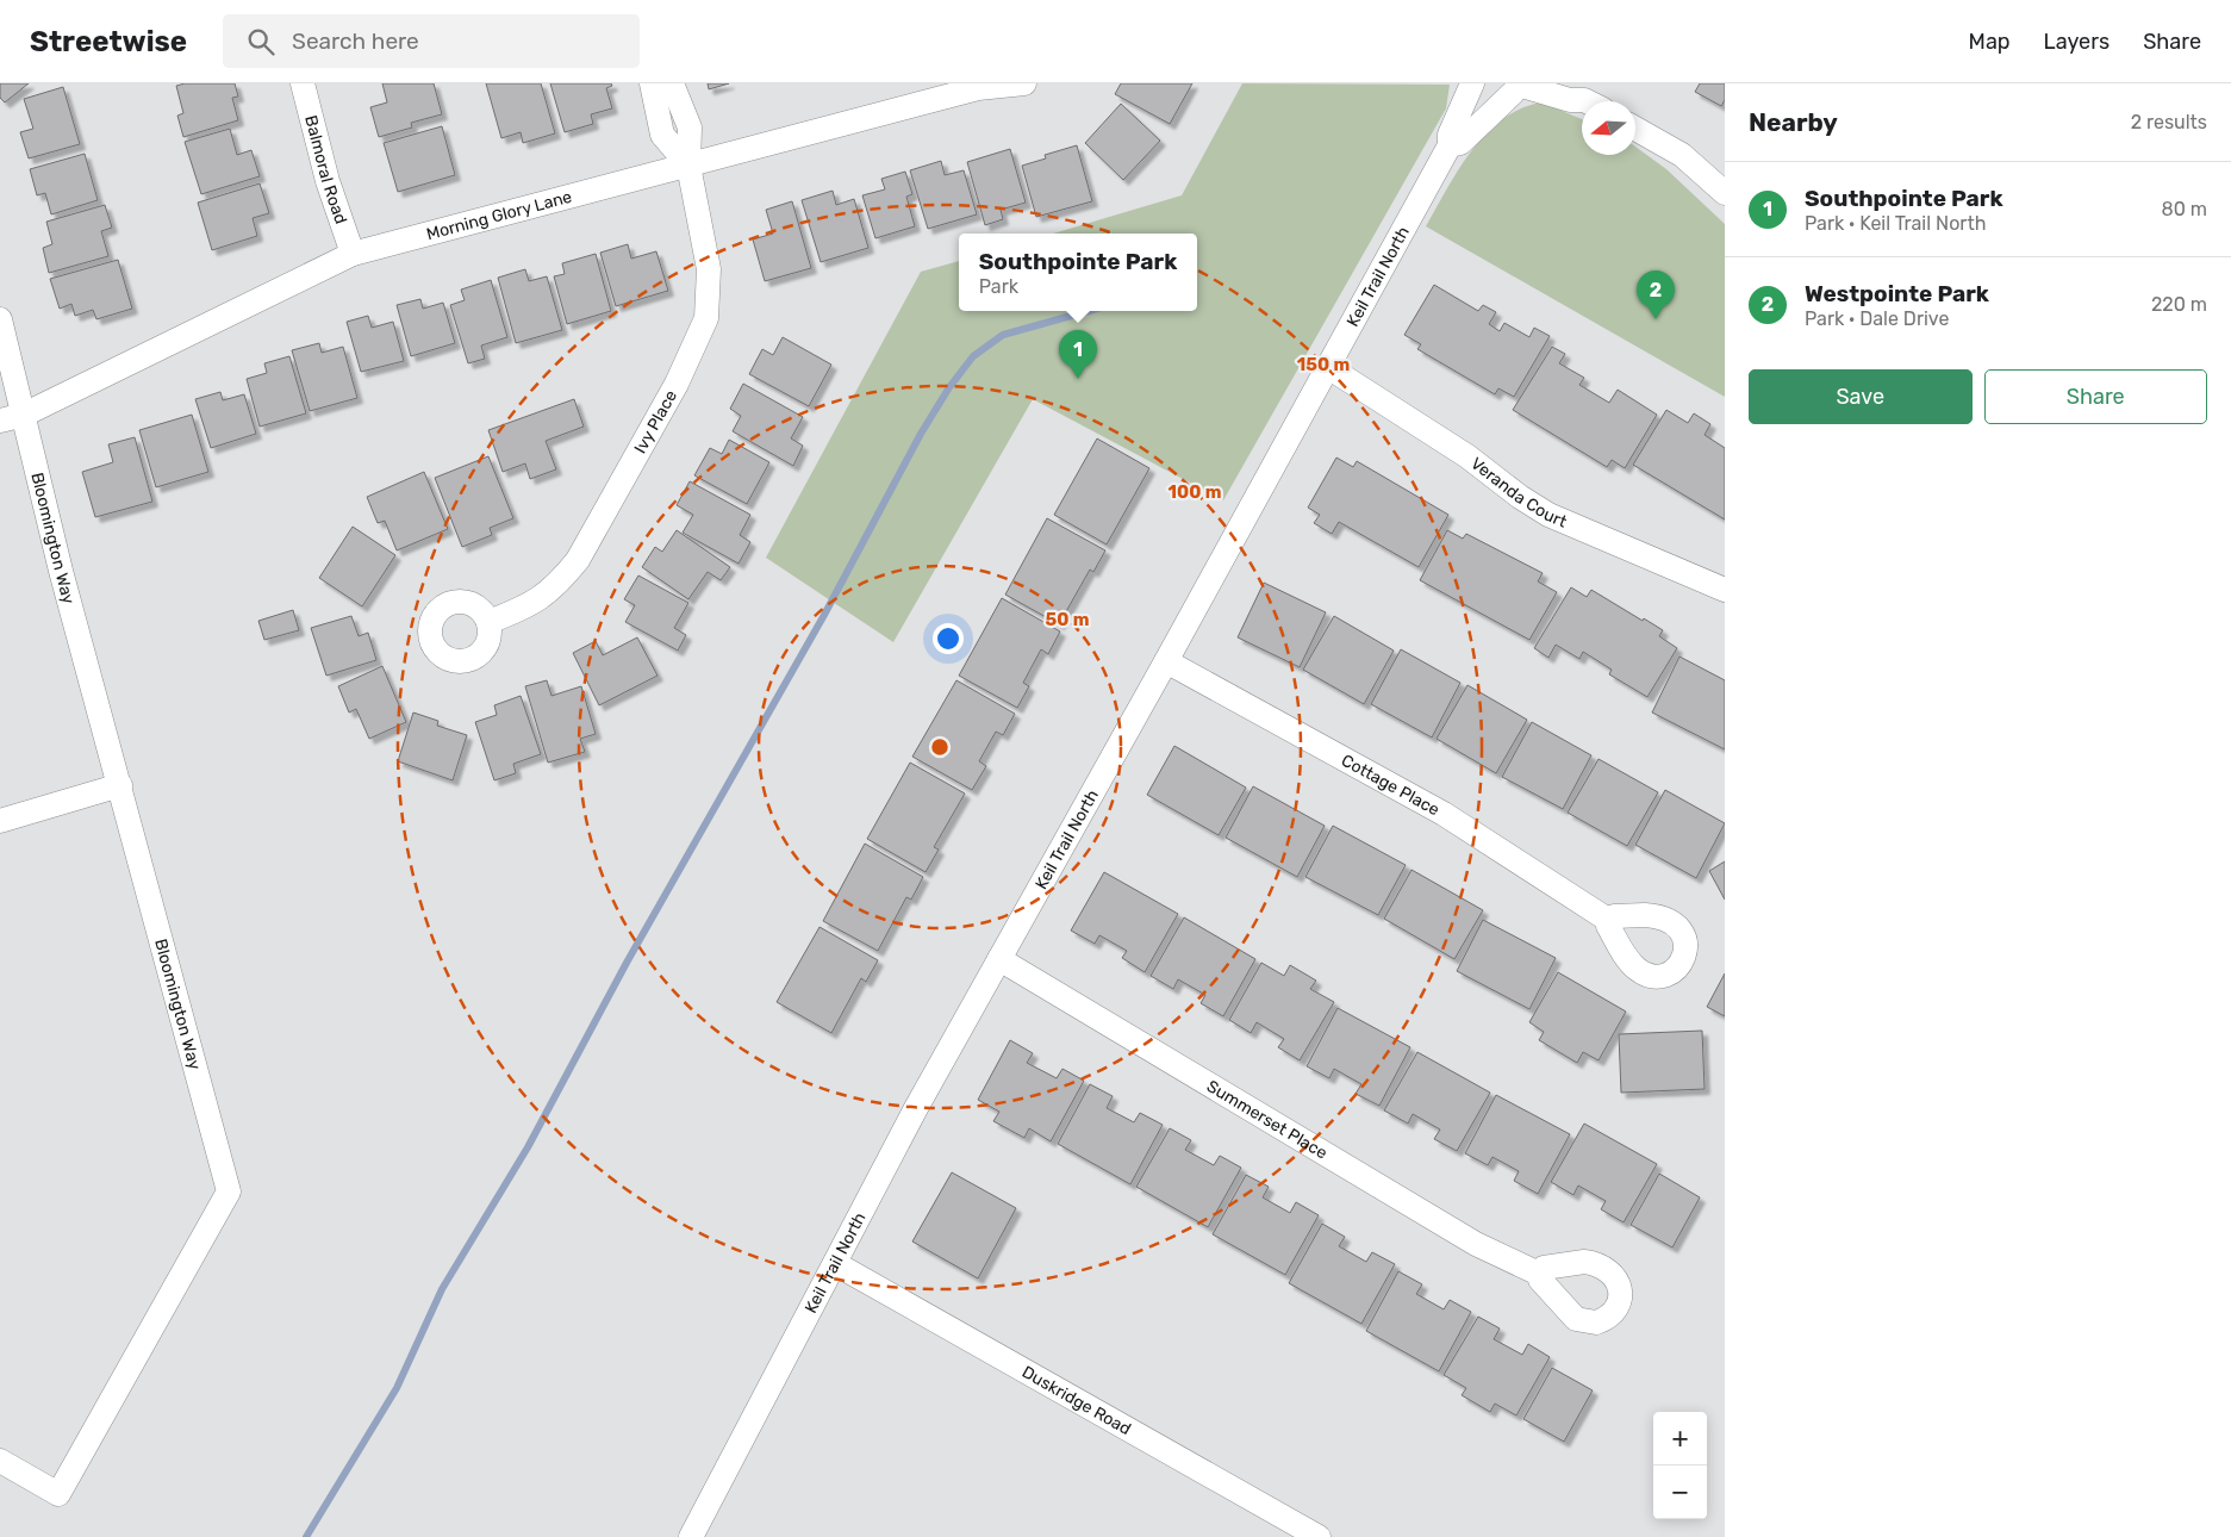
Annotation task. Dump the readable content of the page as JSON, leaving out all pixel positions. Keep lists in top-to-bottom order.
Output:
{
  "streets": {
    "street": [
      "Balmoral Road",
      "Morning Glory Lane",
      "Keil Trail North",
      "Ivy Place",
      "Veranda Court",
      "Bloomington Way",
      "Cottage Place",
      "Summerset Place",
      "Duskridge Road"
    ]
  },
  "crossings": [
    ["Balmoral Road", "Morning Glory Lane"],
    ["Morning Glory Lane", "Ivy Place"],
    ["Morning Glory Lane", "Bloomington Way"],
    ["Keil Trail North", "Veranda Court"],
    ["Keil Trail North", "Cottage Place"],
    ["Keil Trail North", "Summerset Place"],
    ["Keil Trail North", "Duskridge Road"]
  ],
  "north": "left",
  "page": {
    "header": "Streetwise",
    "search": "Search here",
    "nav": ["Map", "Layers", "Share"],
    "heading": ["Nearby", "2 results"],
    "list": [
      {
        "mark": "1",
        "name": "Southpointe Park",
        "note": "Park · Keil Trail North",
        "value": "80 m"
      },
      {
        "mark": "2",
        "name": "Westpointe Park",
        "note": "Park · Dale Drive",
        "value": "220 m"
      }
    ],
    "popup": ["Southpointe Park", "Park"],
    "pins": ["2", "1"],
    "buttons": ["Save", "Share"],
    "map_buttons": ["+", "−"]
  },
  "rings": ["150 m", "100 m", "50 m"]
}
